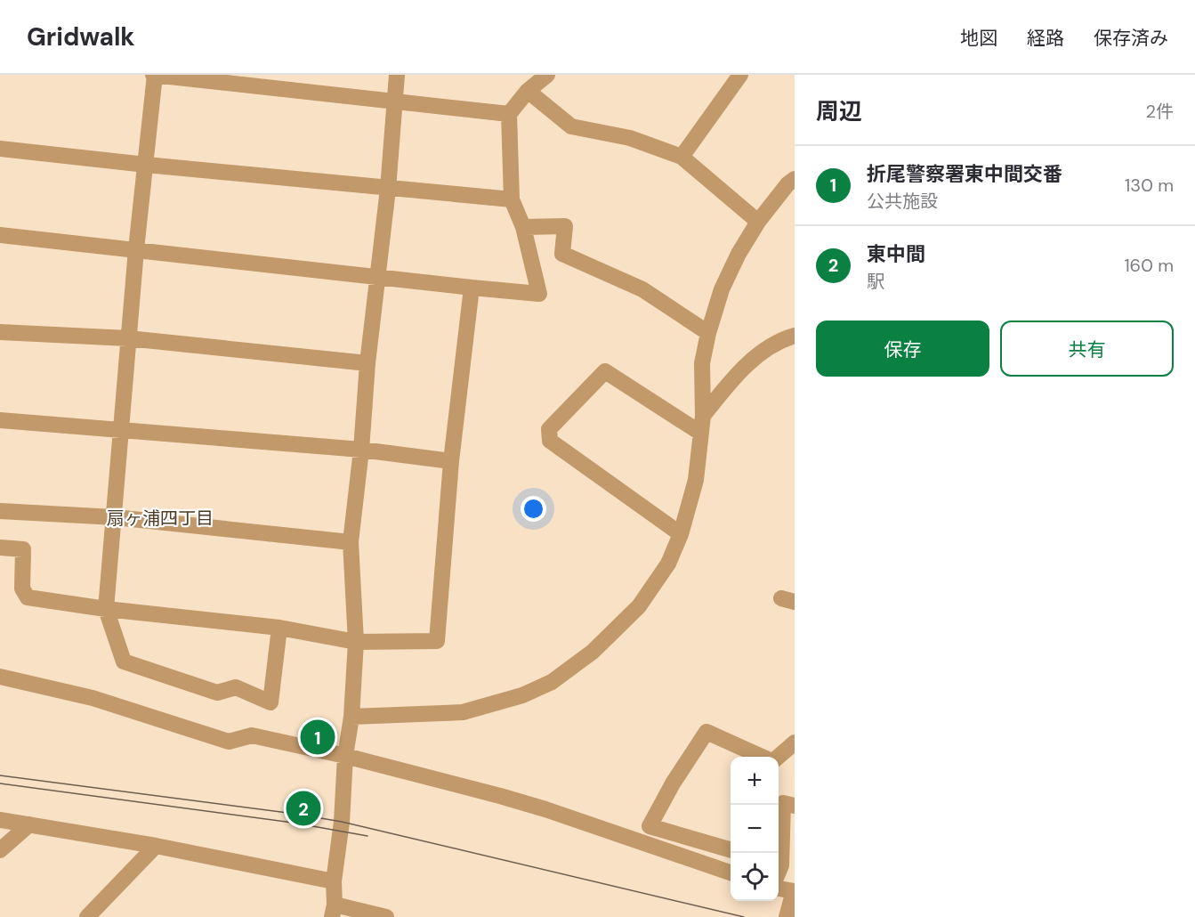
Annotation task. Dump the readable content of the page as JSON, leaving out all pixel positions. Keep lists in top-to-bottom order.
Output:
{
  "districts": ["扇ヶ浦四丁目"],
  "page": {
    "header": "Gridwalk",
    "nav": ["地図", "経路", "保存済み"],
    "heading": ["周辺", "2件"],
    "list": [
      {
        "mark": "1",
        "name": "折尾警察署東中間交番",
        "note": "公共施設",
        "value": "130 m"
      },
      {
        "mark": "2",
        "name": "東中間",
        "note": "駅",
        "value": "160 m"
      }
    ],
    "buttons": ["保存", "共有"],
    "pins": ["1", "2"],
    "map_buttons": ["+", "−"]
  }
}
